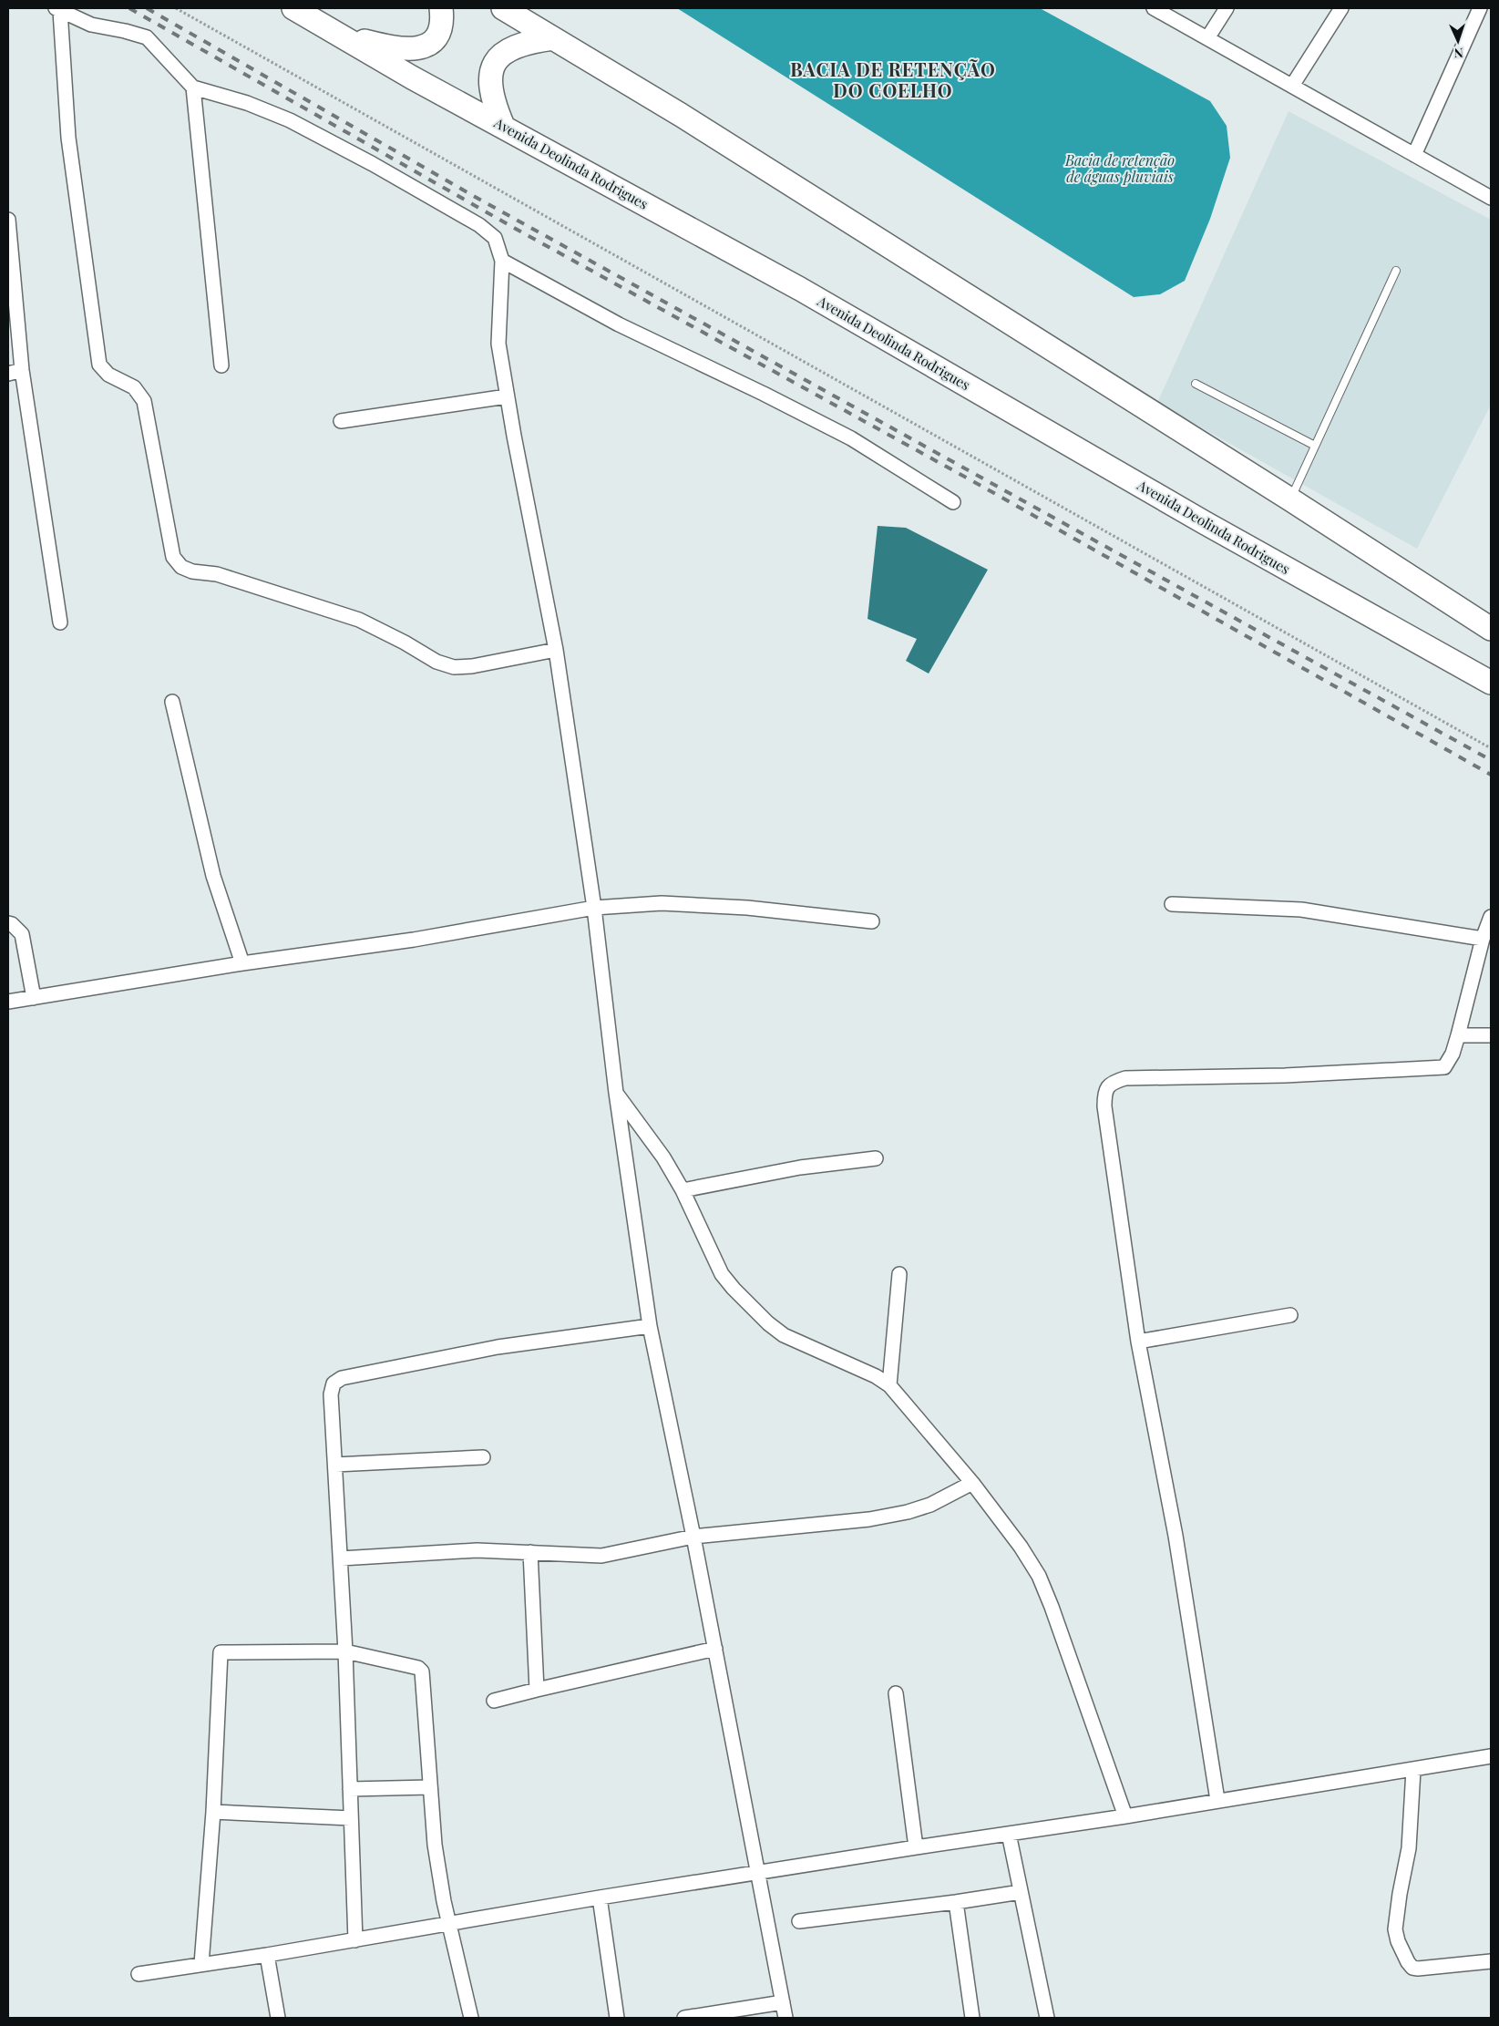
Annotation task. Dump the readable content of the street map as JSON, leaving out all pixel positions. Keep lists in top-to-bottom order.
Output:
{
  "streets": {
    "highway": ["Avenida Deolinda Rodrigues"]
  },
  "districts": ["BACIA DE RETENÇÃO DO COELHO"],
  "water": ["Bacia de retenção de águas pluviais"],
  "north": "bottom"
}
